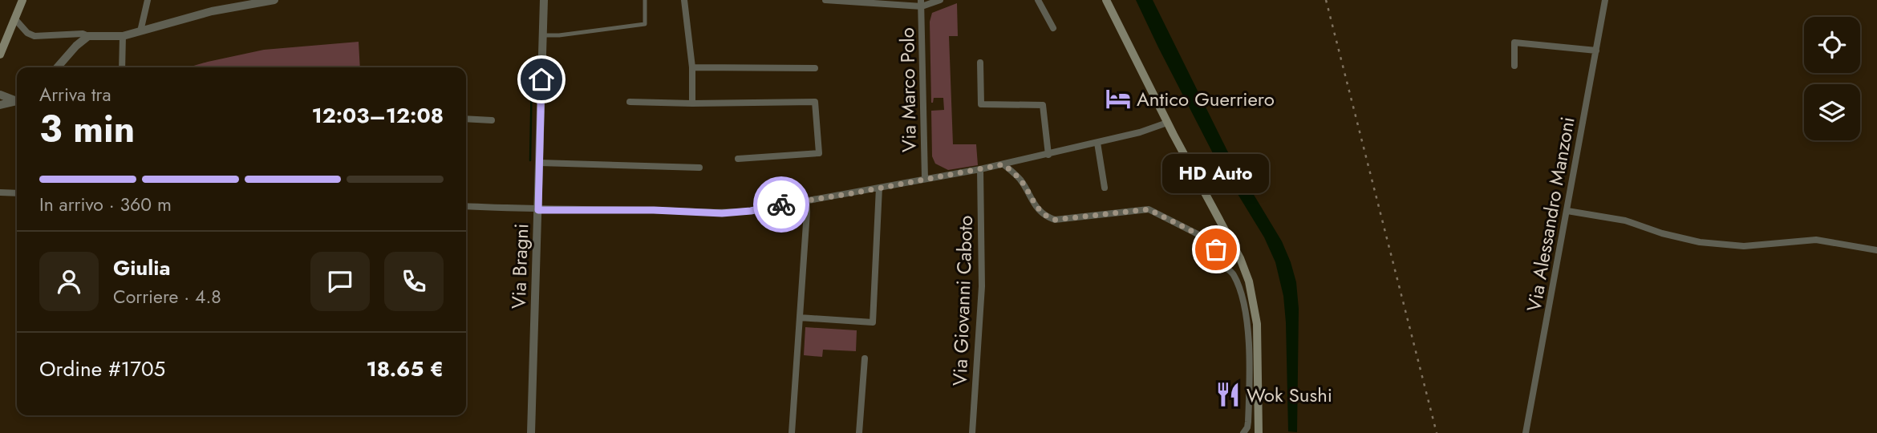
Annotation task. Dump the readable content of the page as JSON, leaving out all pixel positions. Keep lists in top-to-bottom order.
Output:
{
  "streets": {
    "street": [
      "Via Marco Polo",
      "Via Alessandro Manzoni",
      "Via Bragni",
      "Via Giovanni Caboto"
    ]
  },
  "places": {
    "hotel": ["Antico Guerriero"],
    "other": ["HD Auto"],
    "restaurant": ["Wok Sushi"]
  },
  "page": {
    "heading": ["3 min", "Arriva tra", "12:03–12:08"],
    "panel": [
      "Giulia",
      "Corriere · 4.8",
      "Ordine #1705",
      "18.65 €"
    ],
    "bubble": "HD Auto",
    "bar": "In arrivo · 360 m"
  }
}
